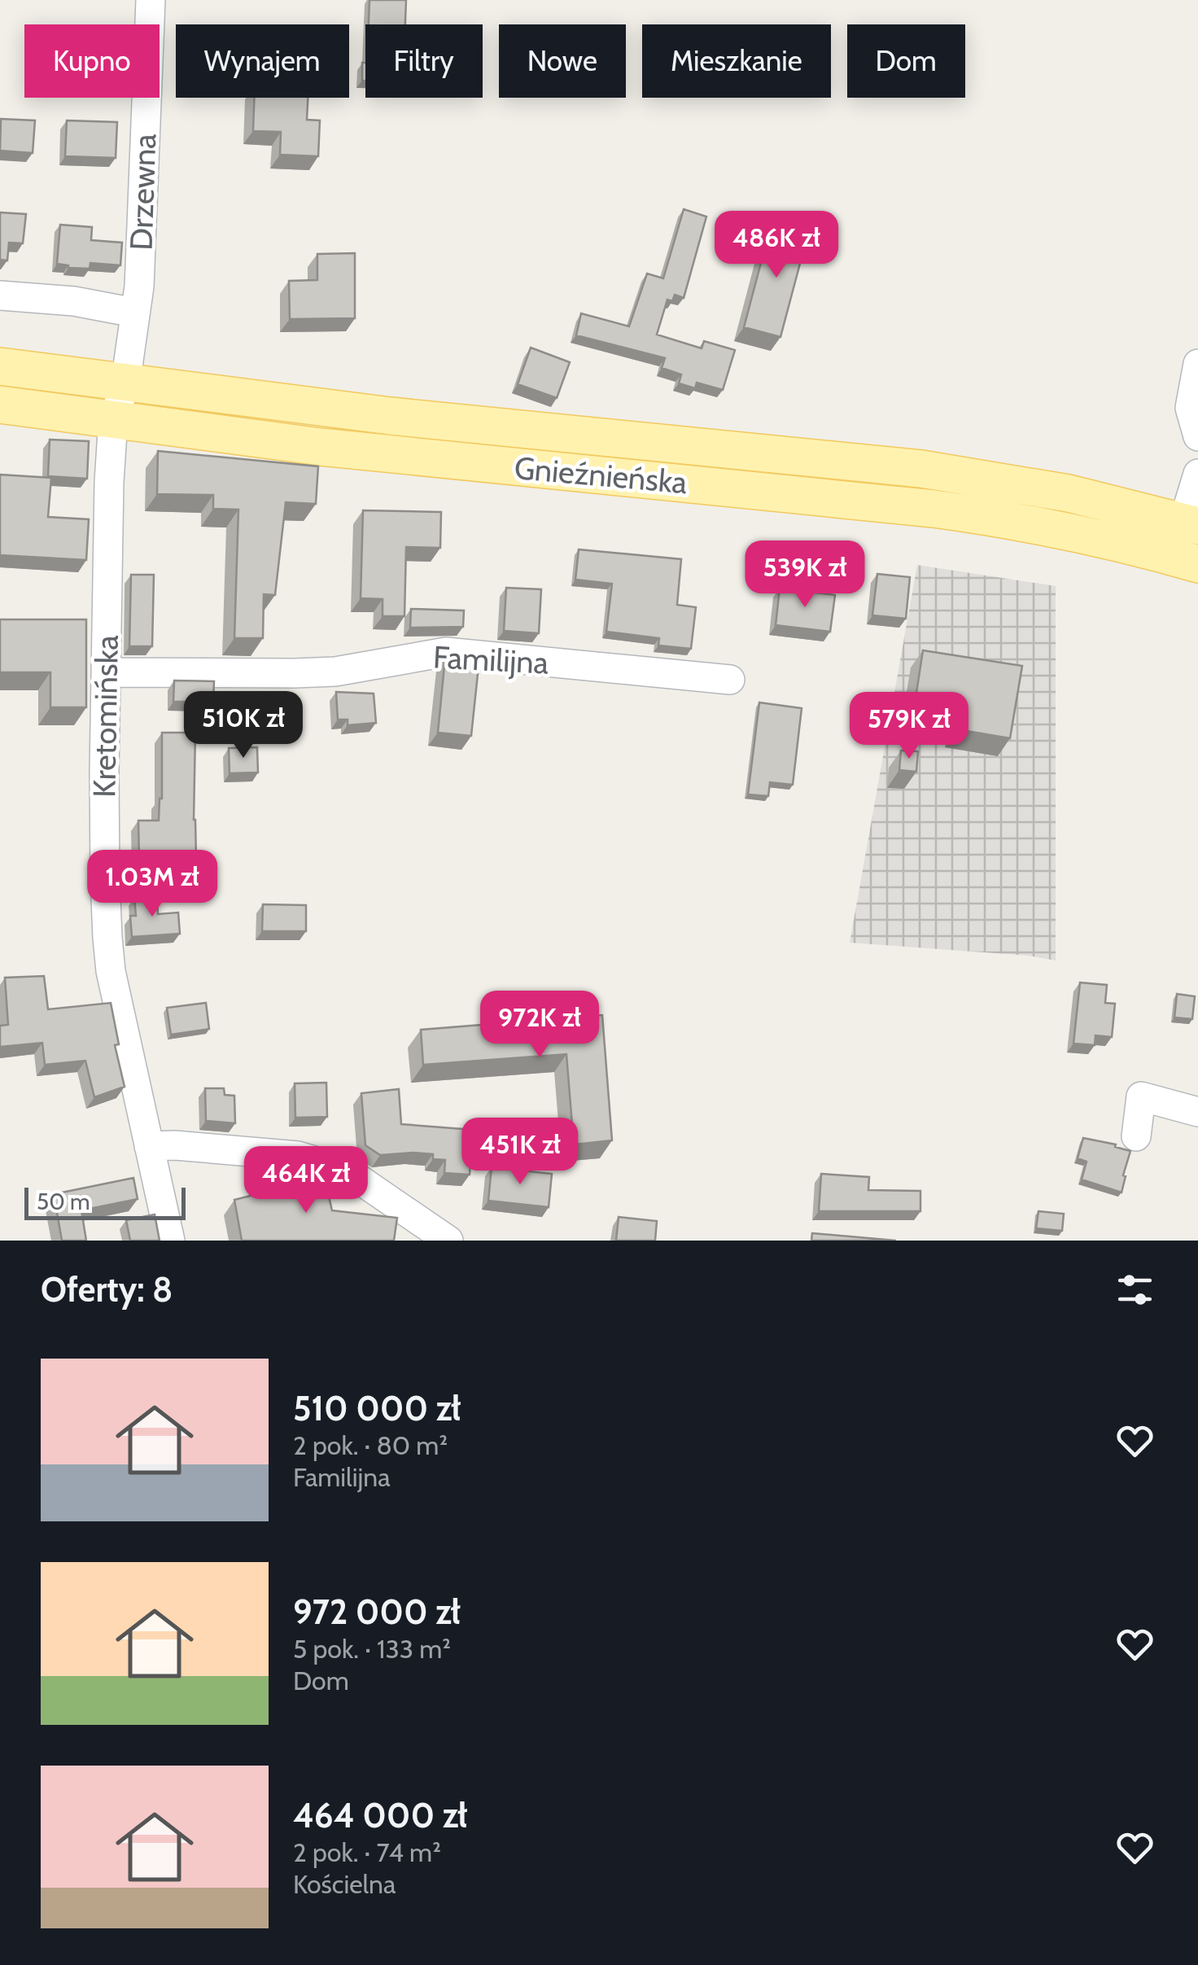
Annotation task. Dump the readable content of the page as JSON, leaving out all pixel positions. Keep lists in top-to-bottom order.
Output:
{
  "streets": {
    "main road": ["Gnieźnieńska"],
    "street": ["Drzewna", "Familijna", "Kretomińska"]
  },
  "crossings": [
    ["Drzewna", "Gnieźnieńska"],
    ["Drzewna", "Kretomińska"],
    ["Gnieźnieńska", "Kretomińska"],
    ["Familijna", "Kretomińska"]
  ],
  "scale_bar": "50 m",
  "page": {
    "chip": [
      "Kupno",
      "Wynajem",
      "Filtry",
      "Nowe",
      "Mieszkanie",
      "Dom"
    ],
    "price": [
      "486K zł",
      "539K zł",
      "510K zł",
      "579K zł",
      "1.03M zł",
      "972K zł",
      "451K zł",
      "464K zł"
    ],
    "scale": "50 m",
    "heading": "Oferty: 8",
    "list": [
      {
        "name": "510 000 zł",
        "note": "2 pok. · 80 m² · Familijna"
      },
      {
        "name": "972 000 zł",
        "note": "5 pok. · 133 m² · Dom"
      },
      {
        "name": "464 000 zł",
        "note": "2 pok. · 74 m² · Kościelna"
      }
    ]
  }
}
